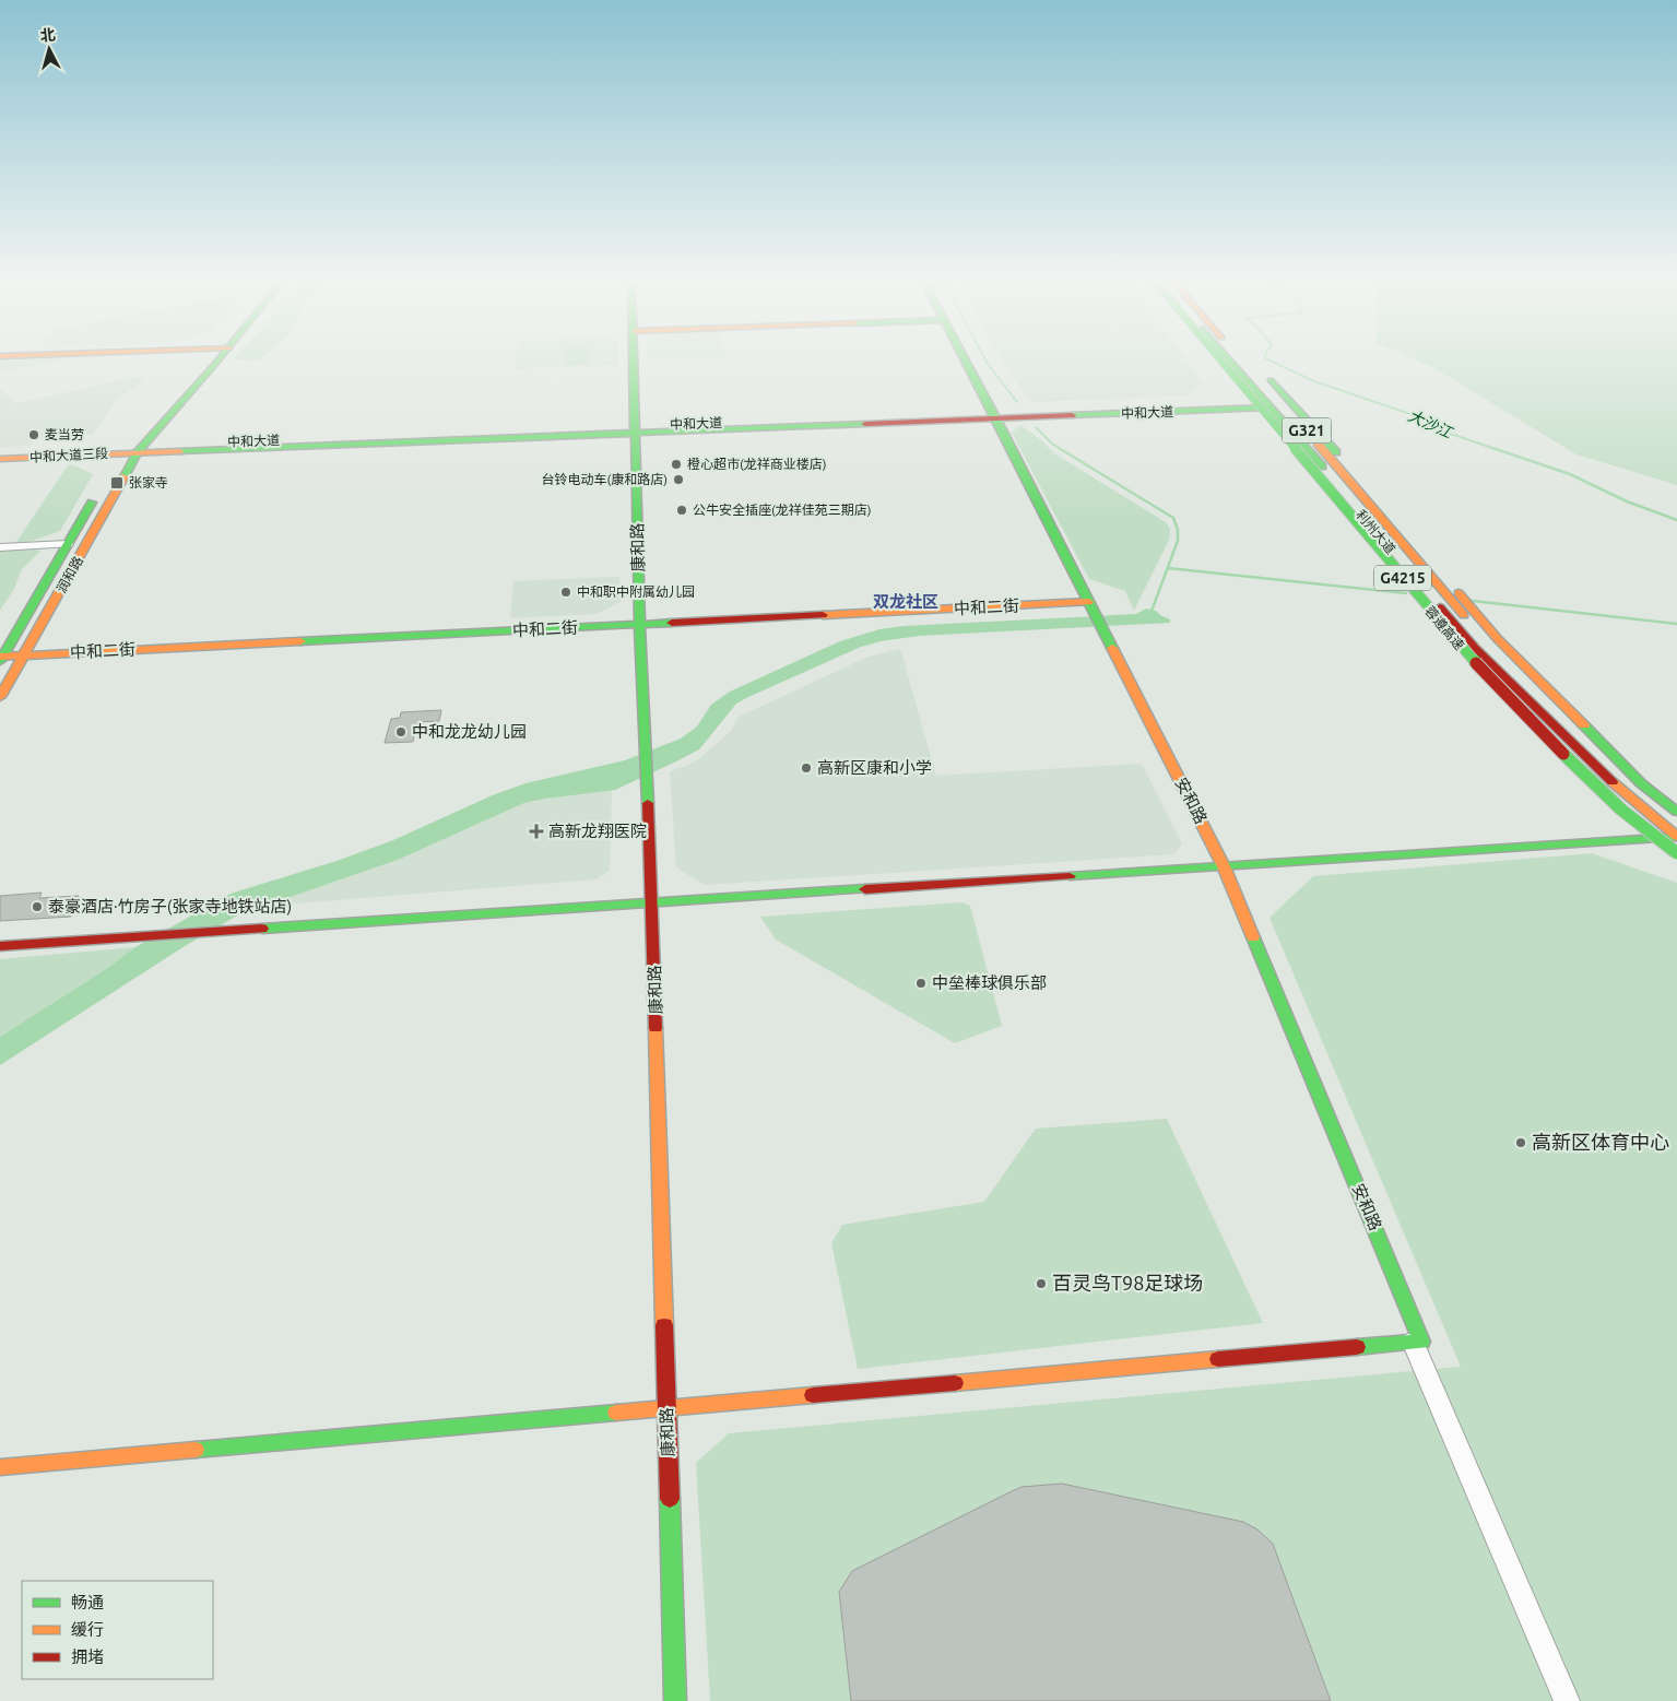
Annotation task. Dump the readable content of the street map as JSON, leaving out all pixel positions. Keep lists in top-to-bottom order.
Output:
{
  "streets": {
    "main road": [
      "中和大道",
      "G321",
      "中和大道三段",
      "利州大道",
      "康和路",
      "润和路",
      "G4215",
      "中和二街",
      "蓉遵高速",
      "安和路"
    ]
  },
  "crossings": [
    ["中和大道", "中和大道三段"],
    ["中和大道", "利州大道"],
    ["中和大道", "康和路"],
    ["中和大道", "润和路"],
    ["中和大道", "安和路"],
    ["中和大道三段", "润和路"],
    ["康和路", "中和二街"],
    ["润和路", "中和二街"],
    ["中和二街", "安和路"]
  ],
  "districts": ["双龙社区"],
  "water": ["大沙江"],
  "places": {
    "other": [
      "麦当劳",
      "橙心超市(龙祥商业楼店)",
      "台铃电动车(康和路店)",
      "公牛安全插座(龙祥佳苑三期店)",
      "中和职中附属幼儿园",
      "中和龙龙幼儿园",
      "高新区康和小学",
      "泰豪酒店·竹房子(张家寺地铁站店)",
      "中垒棒球俱乐部",
      "高新区体育中心",
      "百灵鸟T98足球场"
    ],
    "transit": ["张家寺"],
    "health": ["高新龙翔医院"]
  },
  "legend": ["畅通", "缓行", "拥堵"],
  "north": "top"
}
